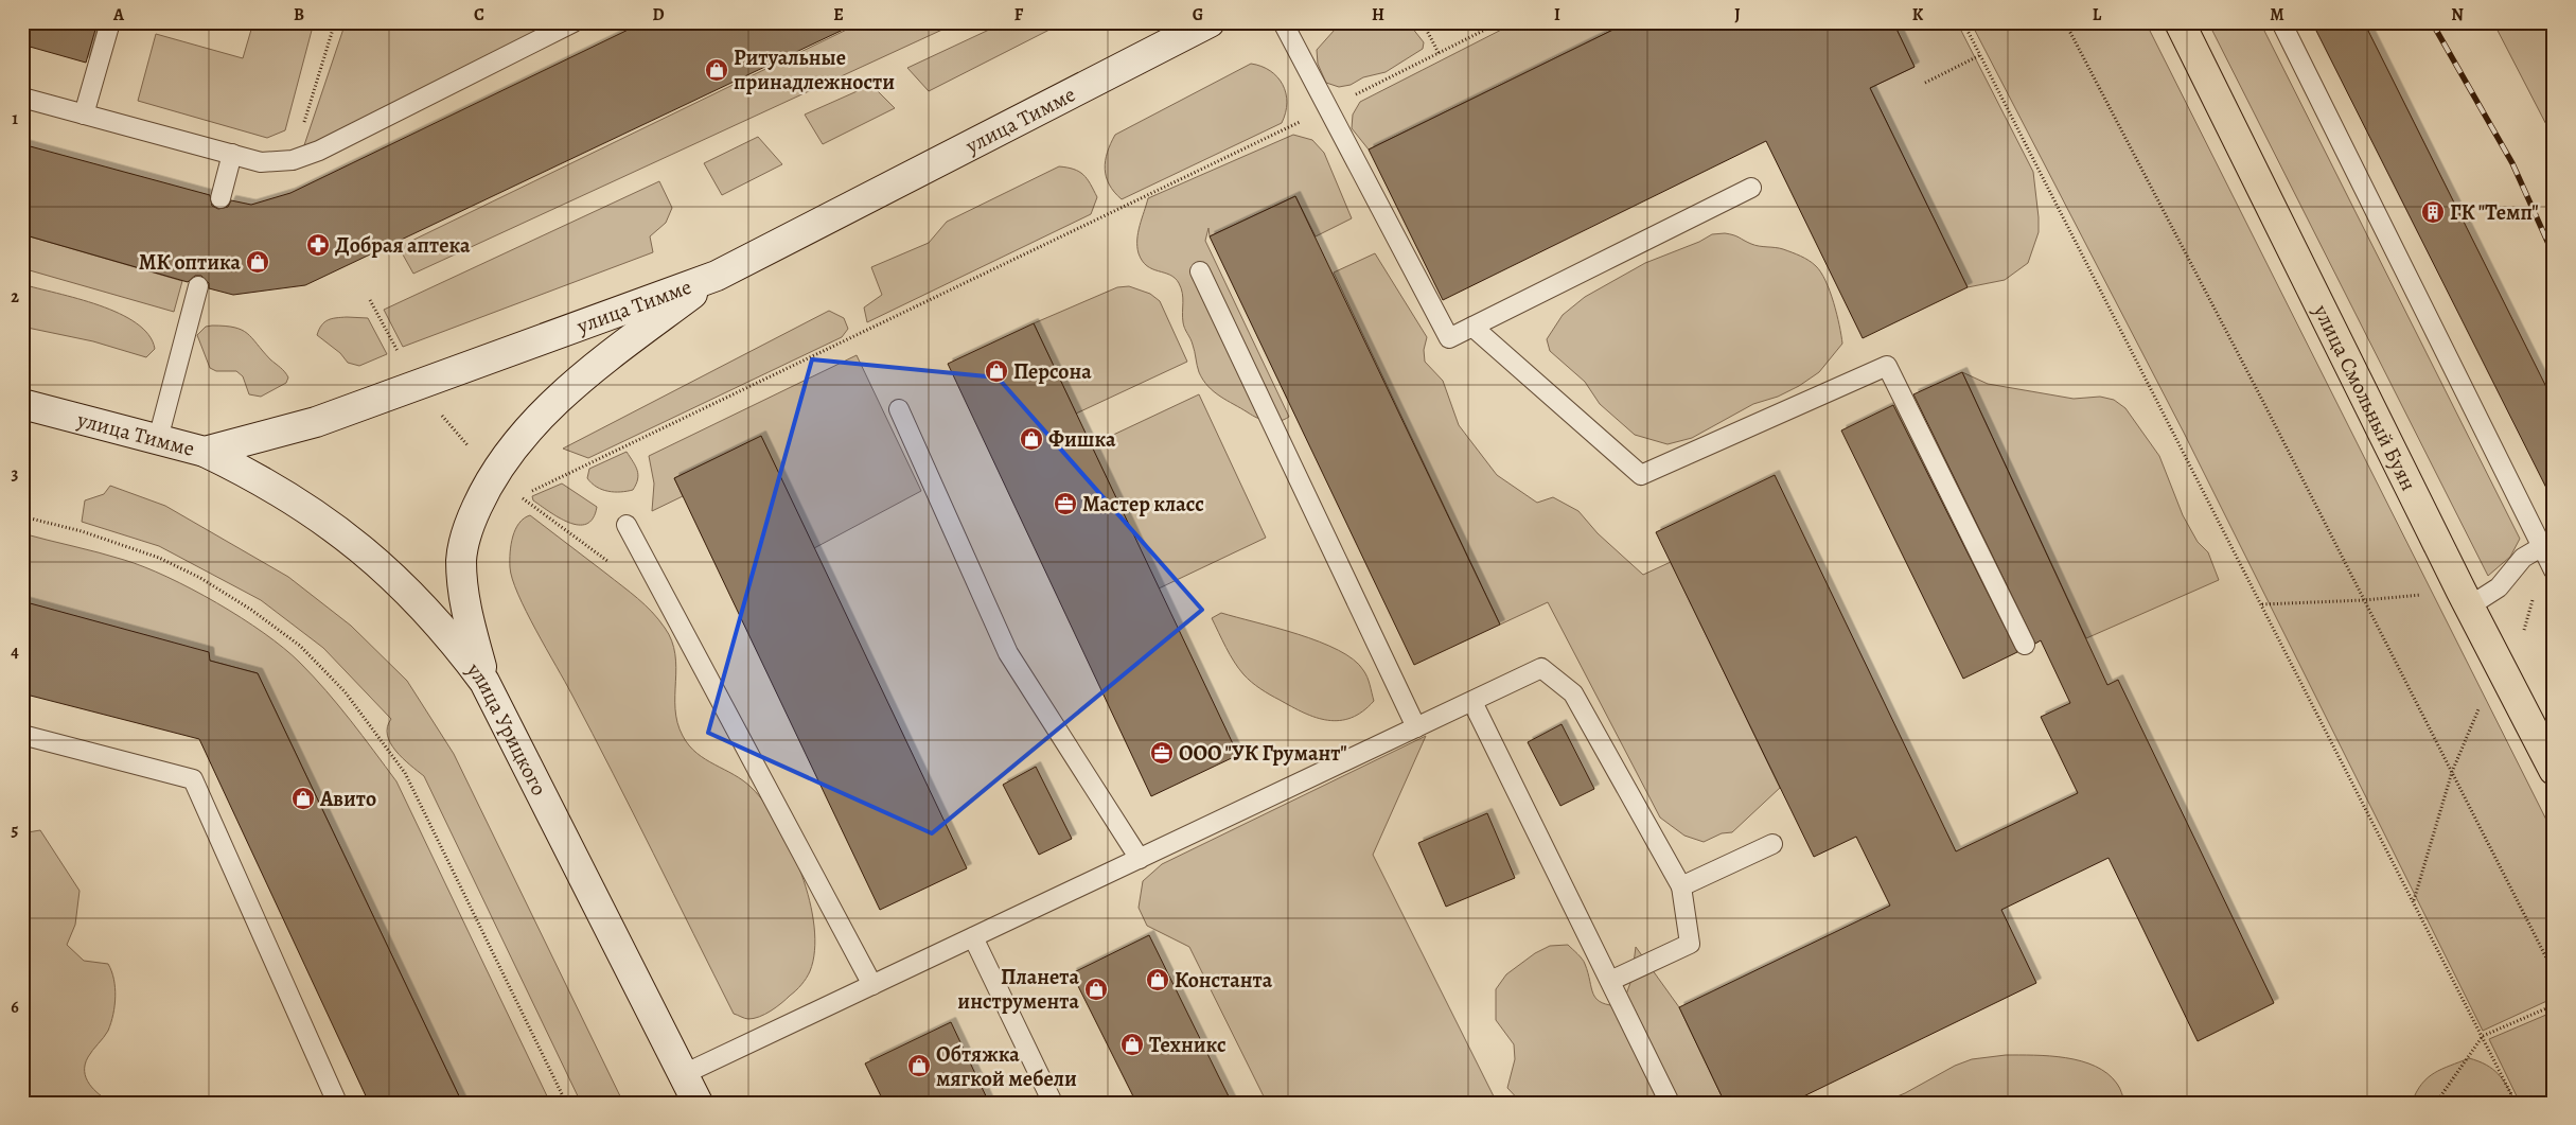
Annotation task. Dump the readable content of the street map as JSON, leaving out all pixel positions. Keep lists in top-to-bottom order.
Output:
{
  "streets": {
    "main road": ["улица Тимме", "улица Смольный Буян", "улица Урицкого"]
  },
  "crossings": [
    ["улица Тимме", "улица Урицкого"]
  ],
  "places": {
    "shop": [
      "Ритуальные принадлежности",
      "МК оптика",
      "Персона",
      "Фишка",
      "Авито",
      "Константа",
      "Планета инструмента",
      "Техникс",
      "Обтяжка мягкой мебели"
    ],
    "building": ["ГК \"Темп\""],
    "pharmacy": ["Добрая аптека"],
    "office": ["Мастер класс", "ООО \"УК Грумант\""]
  },
  "grid": {
    "columns": [
      "A",
      "B",
      "C",
      "D",
      "E",
      "F",
      "G",
      "H",
      "I",
      "J",
      "K",
      "L",
      "M",
      "N"
    ],
    "rows": [
      "1",
      "2",
      "3",
      "4",
      "5",
      "6"
    ]
  }
}
